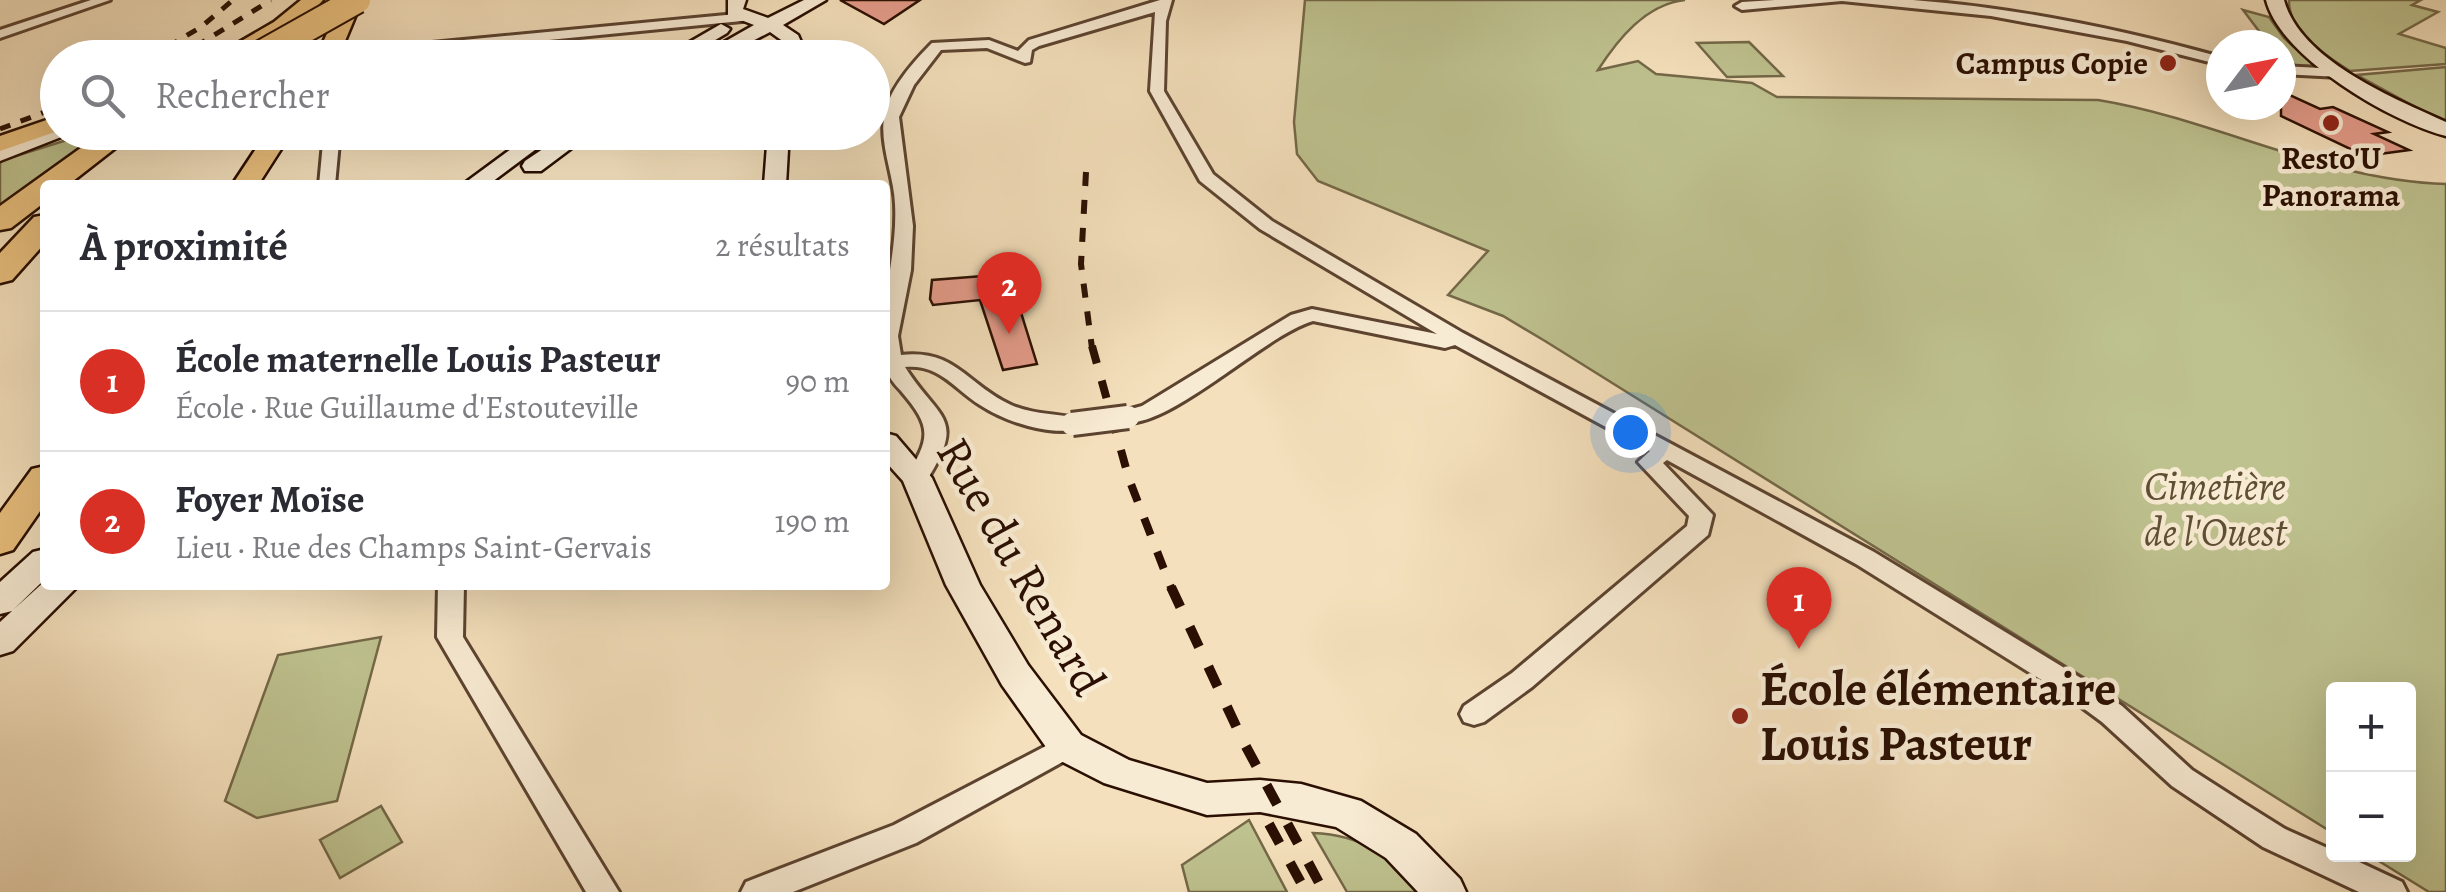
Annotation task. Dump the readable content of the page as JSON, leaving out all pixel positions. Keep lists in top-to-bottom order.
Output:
{
  "streets": {
    "street": ["Rue du Renard"]
  },
  "parks": ["Cimetière de l'Ouest"],
  "places": ["Campus Copie", "Resto'U Panorama", "École élémentaire Louis Pasteur"],
  "north": "top right",
  "page": {
    "search": "Rechercher",
    "heading": ["À proximité", "2 résultats"],
    "pins": ["2", "1"],
    "list": [
      {
        "mark": "1",
        "name": "École maternelle Louis Pasteur",
        "note": "École · Rue Guillaume d'Estouteville",
        "value": "90 m"
      },
      {
        "mark": "2",
        "name": "Foyer Moïse",
        "note": "Lieu · Rue des Champs Saint-Gervais",
        "value": "190 m"
      }
    ],
    "map_buttons": ["+", "−"]
  }
}
